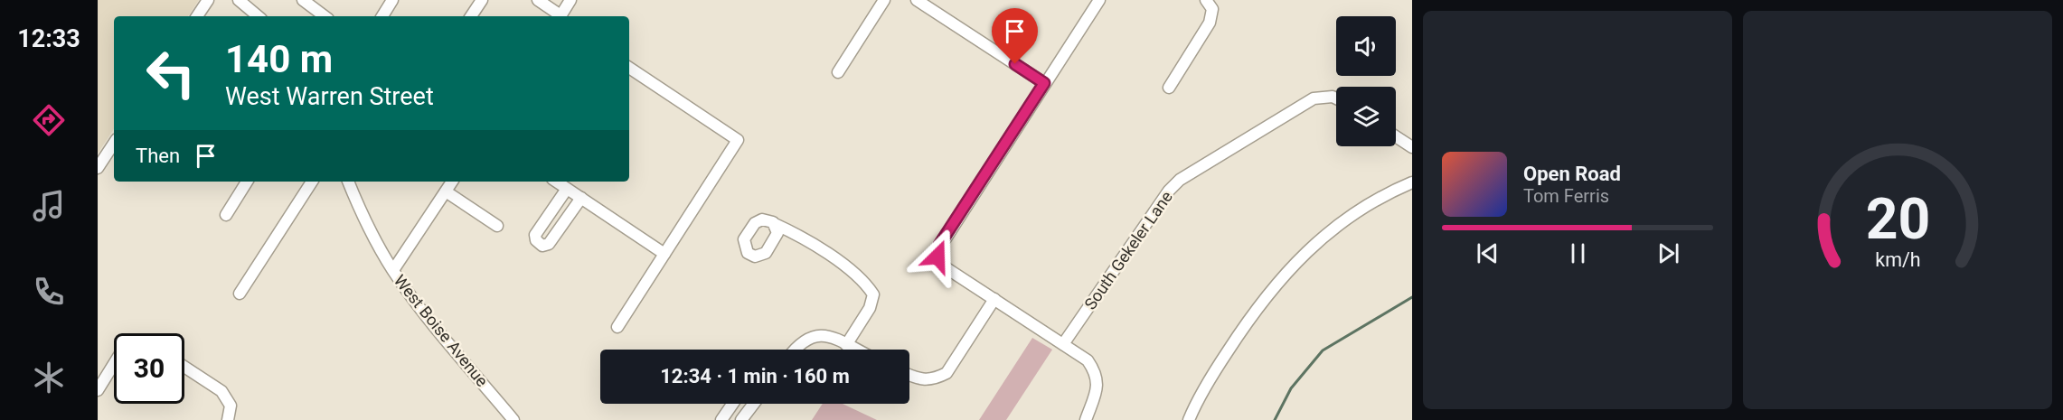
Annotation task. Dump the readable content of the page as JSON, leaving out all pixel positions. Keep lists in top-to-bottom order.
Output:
{
  "streets": {
    "street": ["South Gekeler Lane", "West Boise Avenue"]
  },
  "page": {
    "tabs": "12:33",
    "turn": ["140 m", "West Warren Street"],
    "then": "Then",
    "song": ["Open Road", "Tom Ferris"],
    "limit": "30",
    "trip": "12:34 · 1 min · 160 m",
    "gauge": ["20", "km/h"]
  }
}
